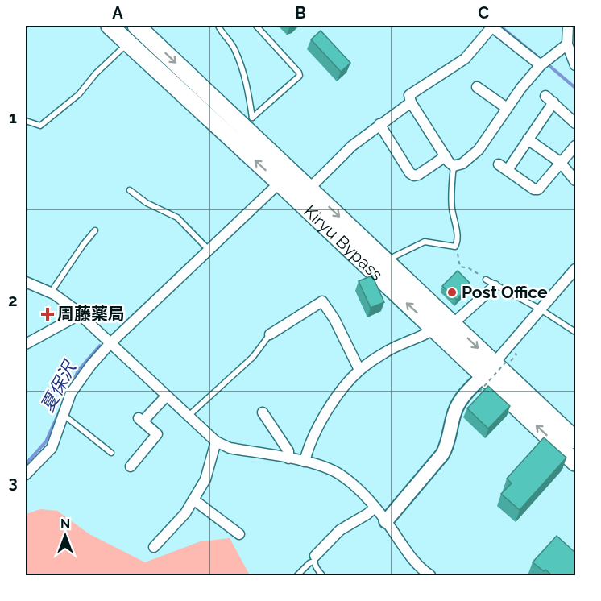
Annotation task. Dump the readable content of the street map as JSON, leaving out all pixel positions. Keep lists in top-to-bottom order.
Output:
{
  "streets": {
    "highway": ["Kiryu Bypass"]
  },
  "water": ["夏保沢"],
  "places": {
    "other": ["Post Office"],
    "health": ["周藤薬局"]
  },
  "north": "top",
  "grid": {
    "columns": ["A", "B", "C"],
    "rows": ["1", "2", "3"]
  }
}
